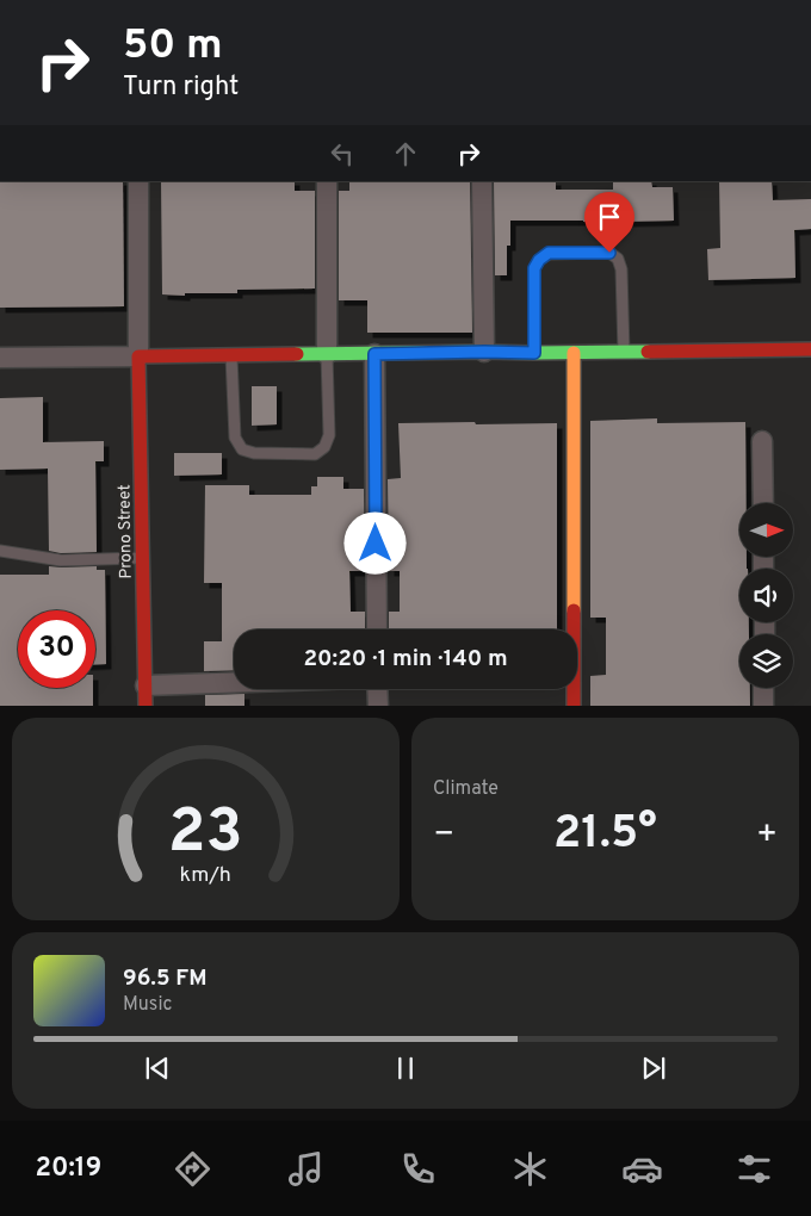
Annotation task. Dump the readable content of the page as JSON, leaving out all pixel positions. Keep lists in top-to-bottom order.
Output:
{
  "streets": {
    "street": ["Prono Street"]
  },
  "north": "right",
  "page": {
    "turn": ["50 m", "Turn right"],
    "limit": "30",
    "trip": "20:20 · 1 min · 140 m",
    "tile": "Climate",
    "heat": ["−", "21.5°", "+"],
    "song": ["96.5 FM", "Music"],
    "tabs": "20:19",
    "gauge": ["23", "km/h"]
  }
}
